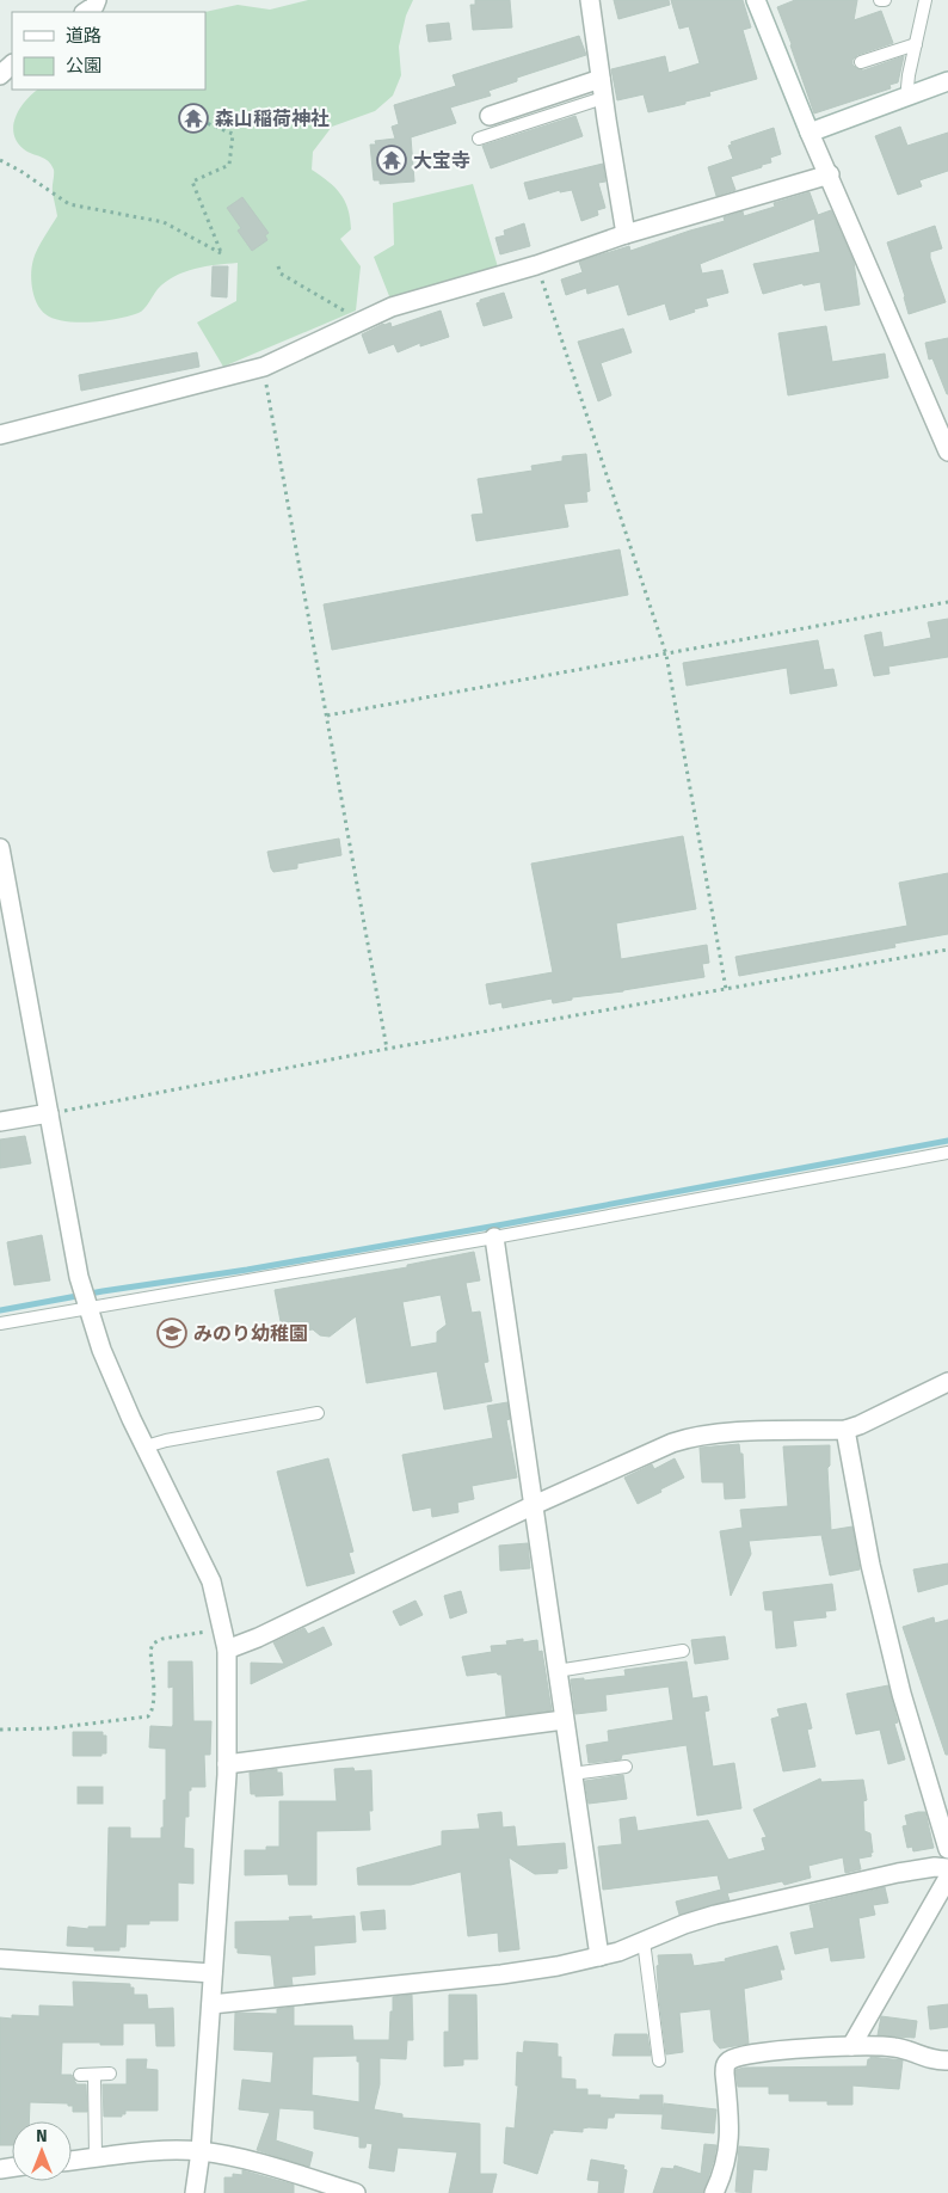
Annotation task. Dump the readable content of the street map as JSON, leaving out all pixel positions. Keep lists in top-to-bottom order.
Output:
{
  "places": {
    "temple": ["森山稲荷神社", "大宝寺"],
    "school or university": ["みのり幼稚園"]
  },
  "legend": ["道路", "公園"],
  "north": "top"
}
